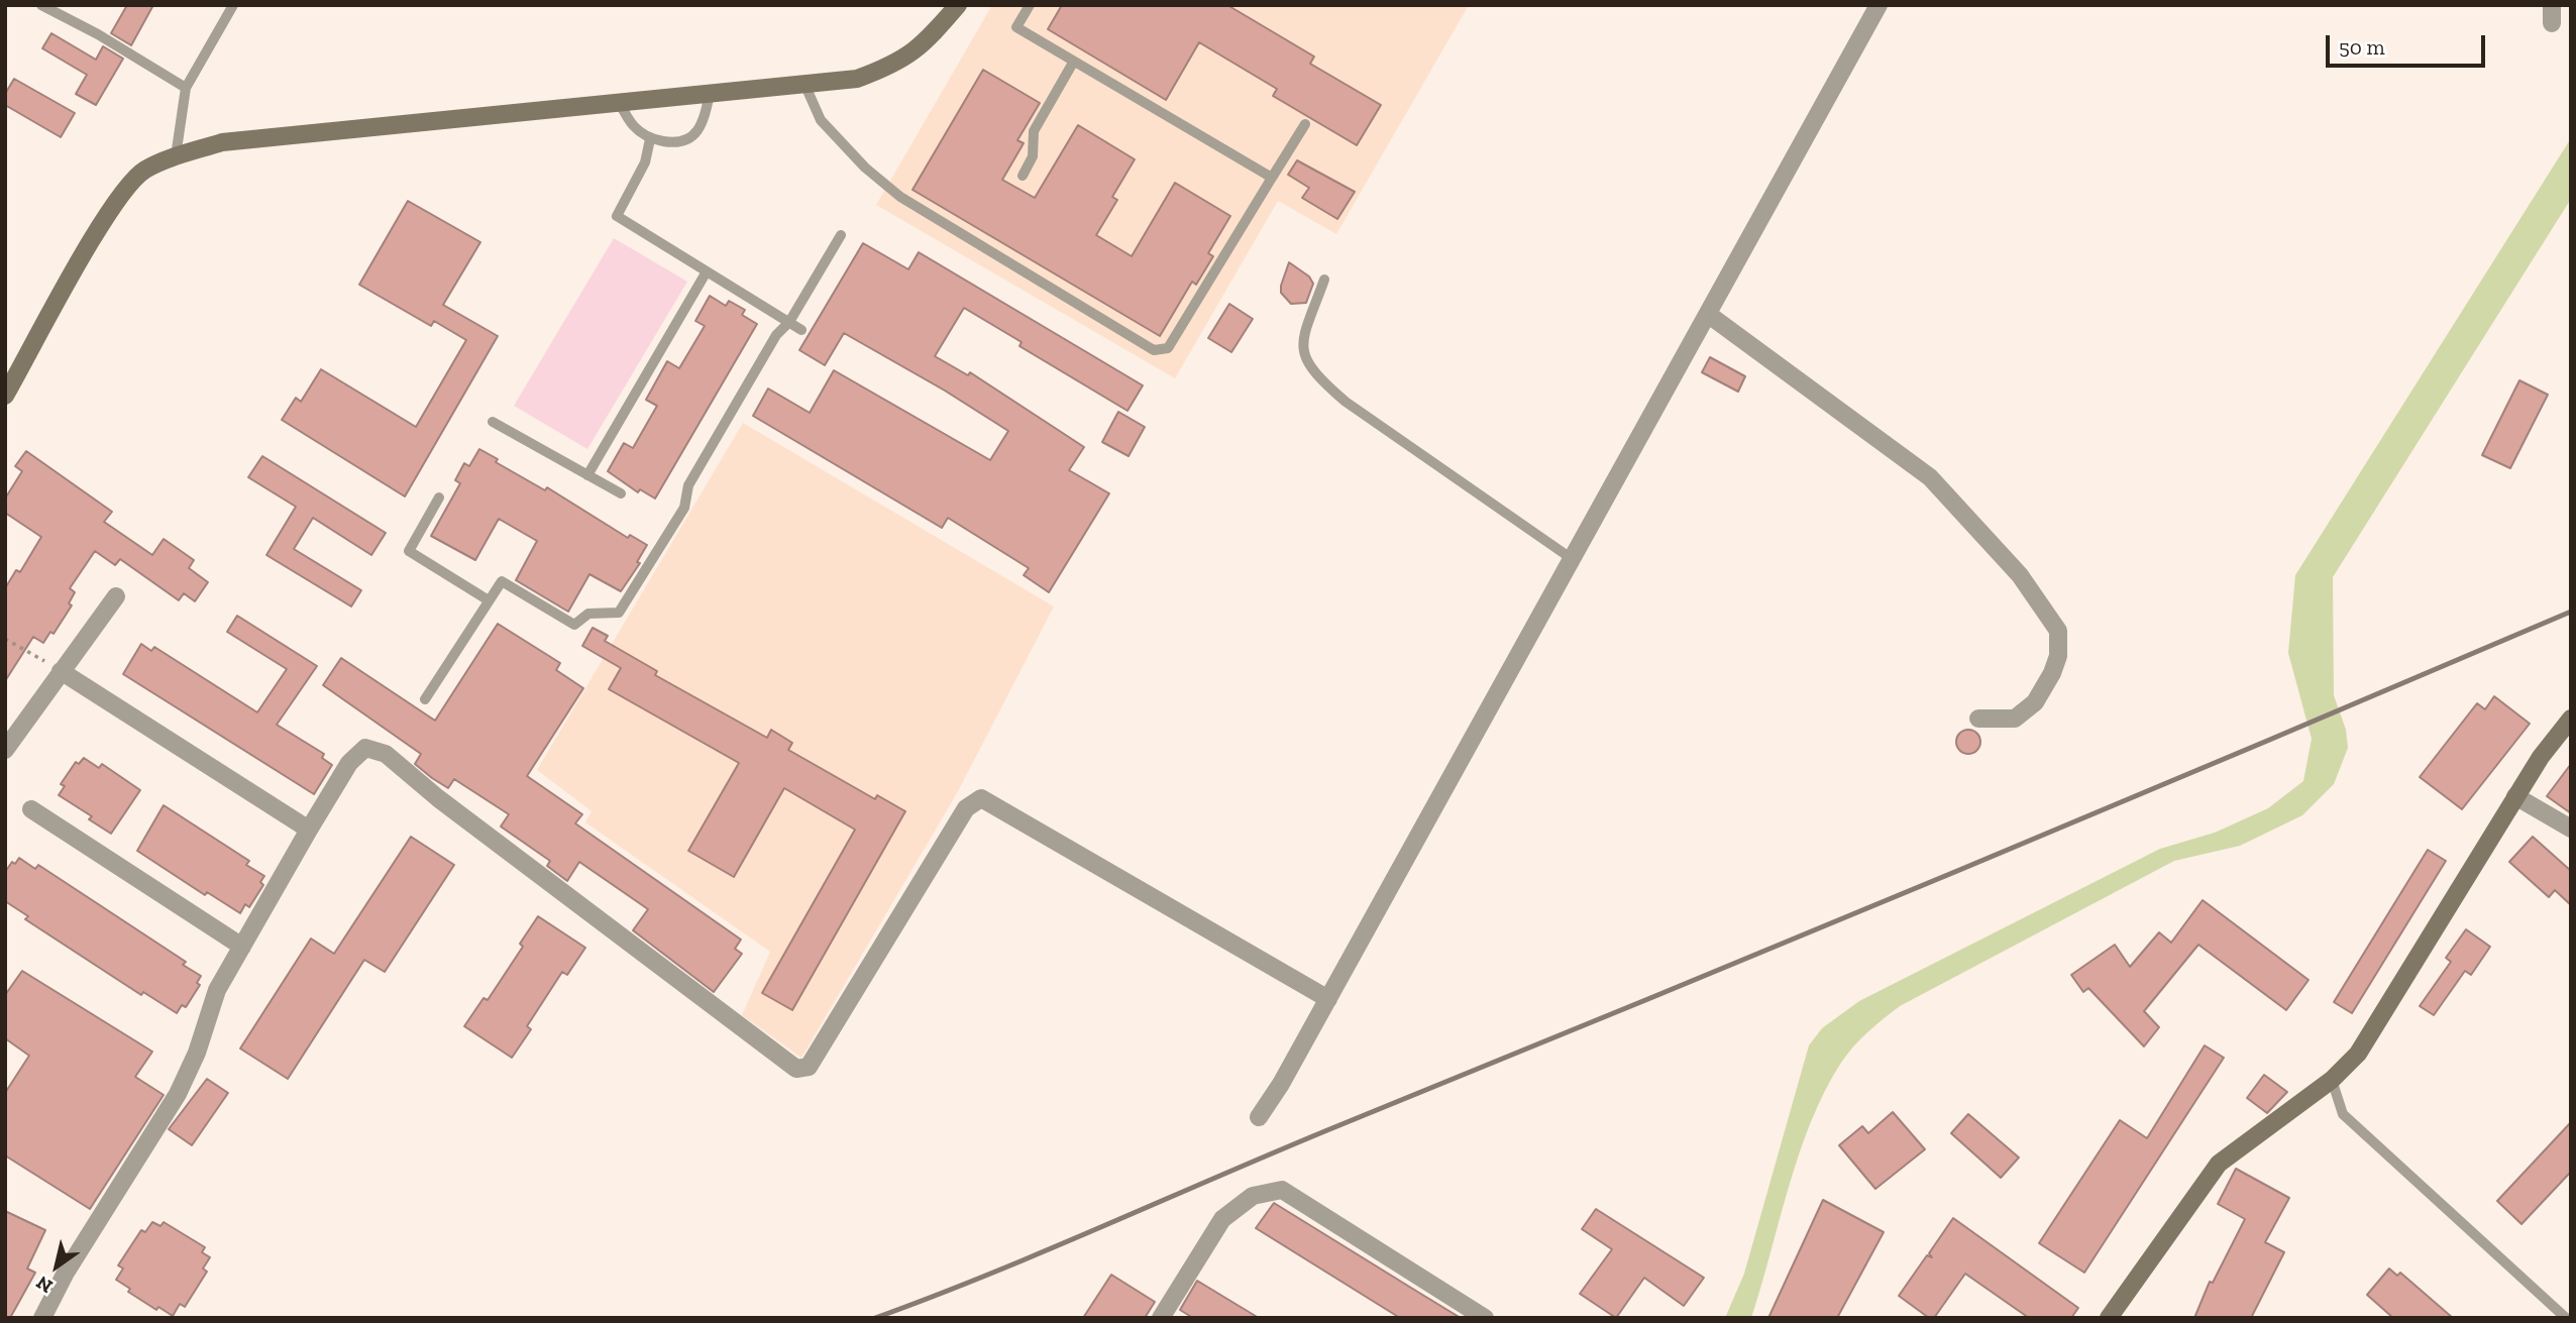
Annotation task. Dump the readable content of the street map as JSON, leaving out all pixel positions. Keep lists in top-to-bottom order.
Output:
{
  "scale_bar": "50 m",
  "north": "bottom left"
}
